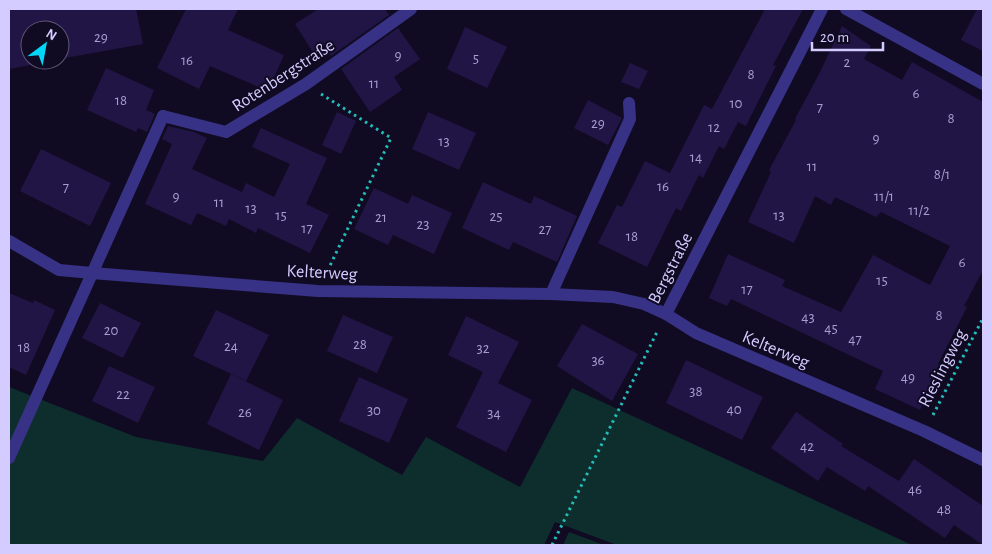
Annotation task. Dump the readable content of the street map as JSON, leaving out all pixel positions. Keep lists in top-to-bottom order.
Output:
{
  "streets": {
    "street": ["Rotenbergstraße", "Bergstraße", "Kelterweg"],
    "path": ["Rieslingweg"]
  },
  "crossings": [
    ["Rotenbergstraße", "Kelterweg"],
    ["Bergstraße", "Kelterweg"],
    ["Kelterweg", "Rieslingweg"]
  ],
  "house_numbers": [
    "29",
    "9",
    "5",
    "16",
    "2",
    "8",
    "11",
    "6",
    "18",
    "10",
    "7",
    "8",
    "29",
    "12",
    "9",
    "13",
    "14",
    "11",
    "8/1",
    "16",
    "7",
    "9",
    "11/1",
    "11",
    "13",
    "11/2",
    "15",
    "13",
    "25",
    "21",
    "23",
    "17",
    "27",
    "18",
    "6",
    "15",
    "17",
    "8",
    "43",
    "45",
    "20",
    "47",
    "28",
    "24",
    "18",
    "32",
    "36",
    "49",
    "38",
    "22",
    "40",
    "30",
    "26",
    "34",
    "42",
    "46",
    "48"
  ],
  "scale_bar": "20 m",
  "north": "top right"
}
